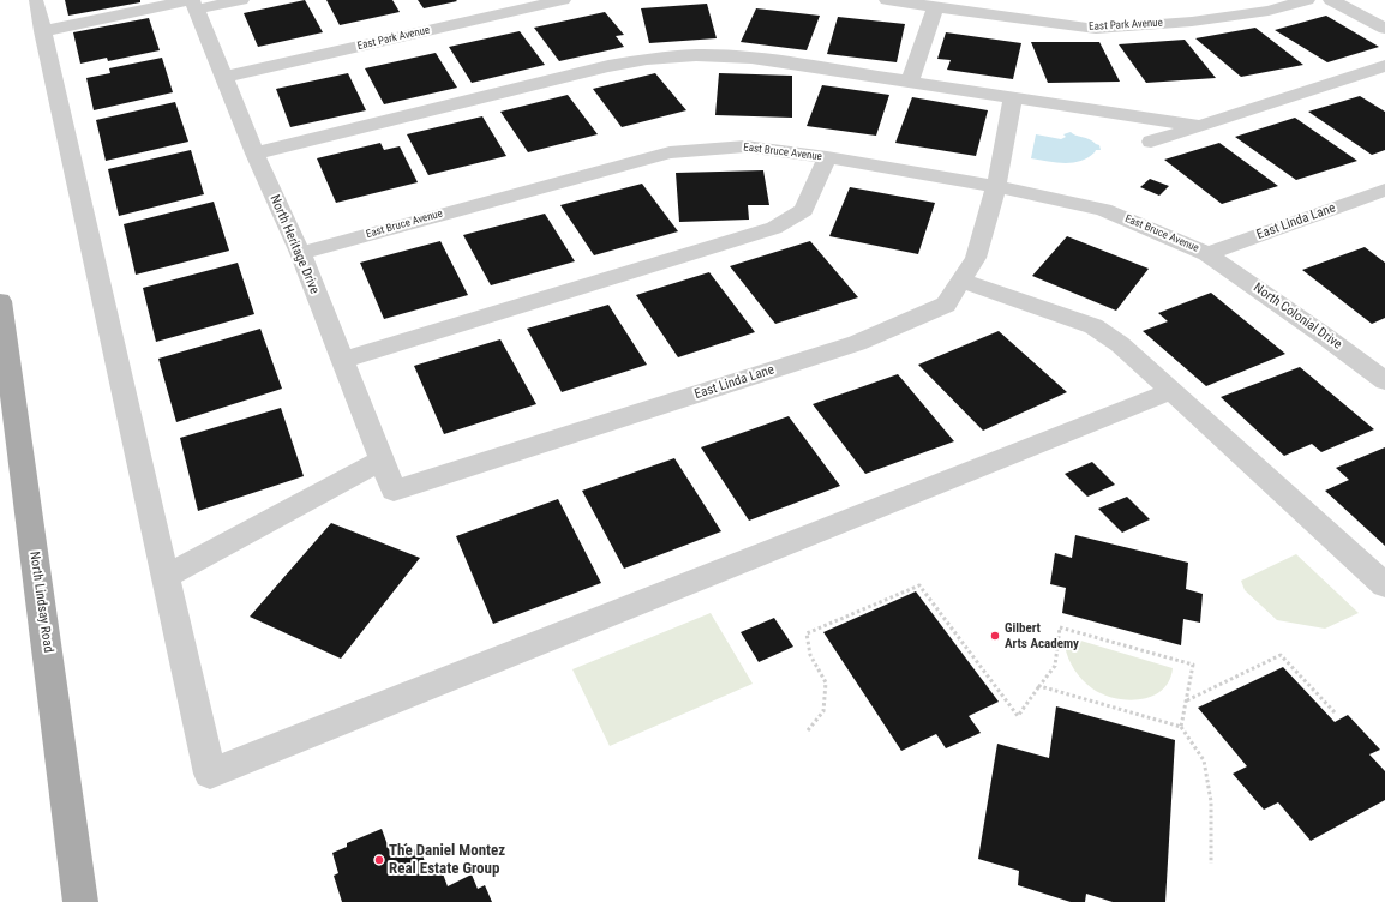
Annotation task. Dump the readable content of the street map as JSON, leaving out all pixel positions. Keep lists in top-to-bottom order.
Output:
{
  "streets": {
    "main road": ["North Lindsay Road"],
    "street": [
      "East Park Avenue",
      "East Bruce Avenue",
      "East Linda Lane",
      "North Heritage Drive",
      "North Colonial Drive"
    ]
  },
  "crossings": [
    ["East Park Avenue", "North Heritage Drive"],
    ["East Bruce Avenue", "East Linda Lane"],
    ["East Bruce Avenue", "North Heritage Drive"],
    ["East Bruce Avenue", "North Colonial Drive"],
    ["East Linda Lane", "North Heritage Drive"],
    ["East Linda Lane", "North Colonial Drive"]
  ],
  "places": ["Gilbert Arts Academy", "The Daniel Montez Real Estate Group"]
}
